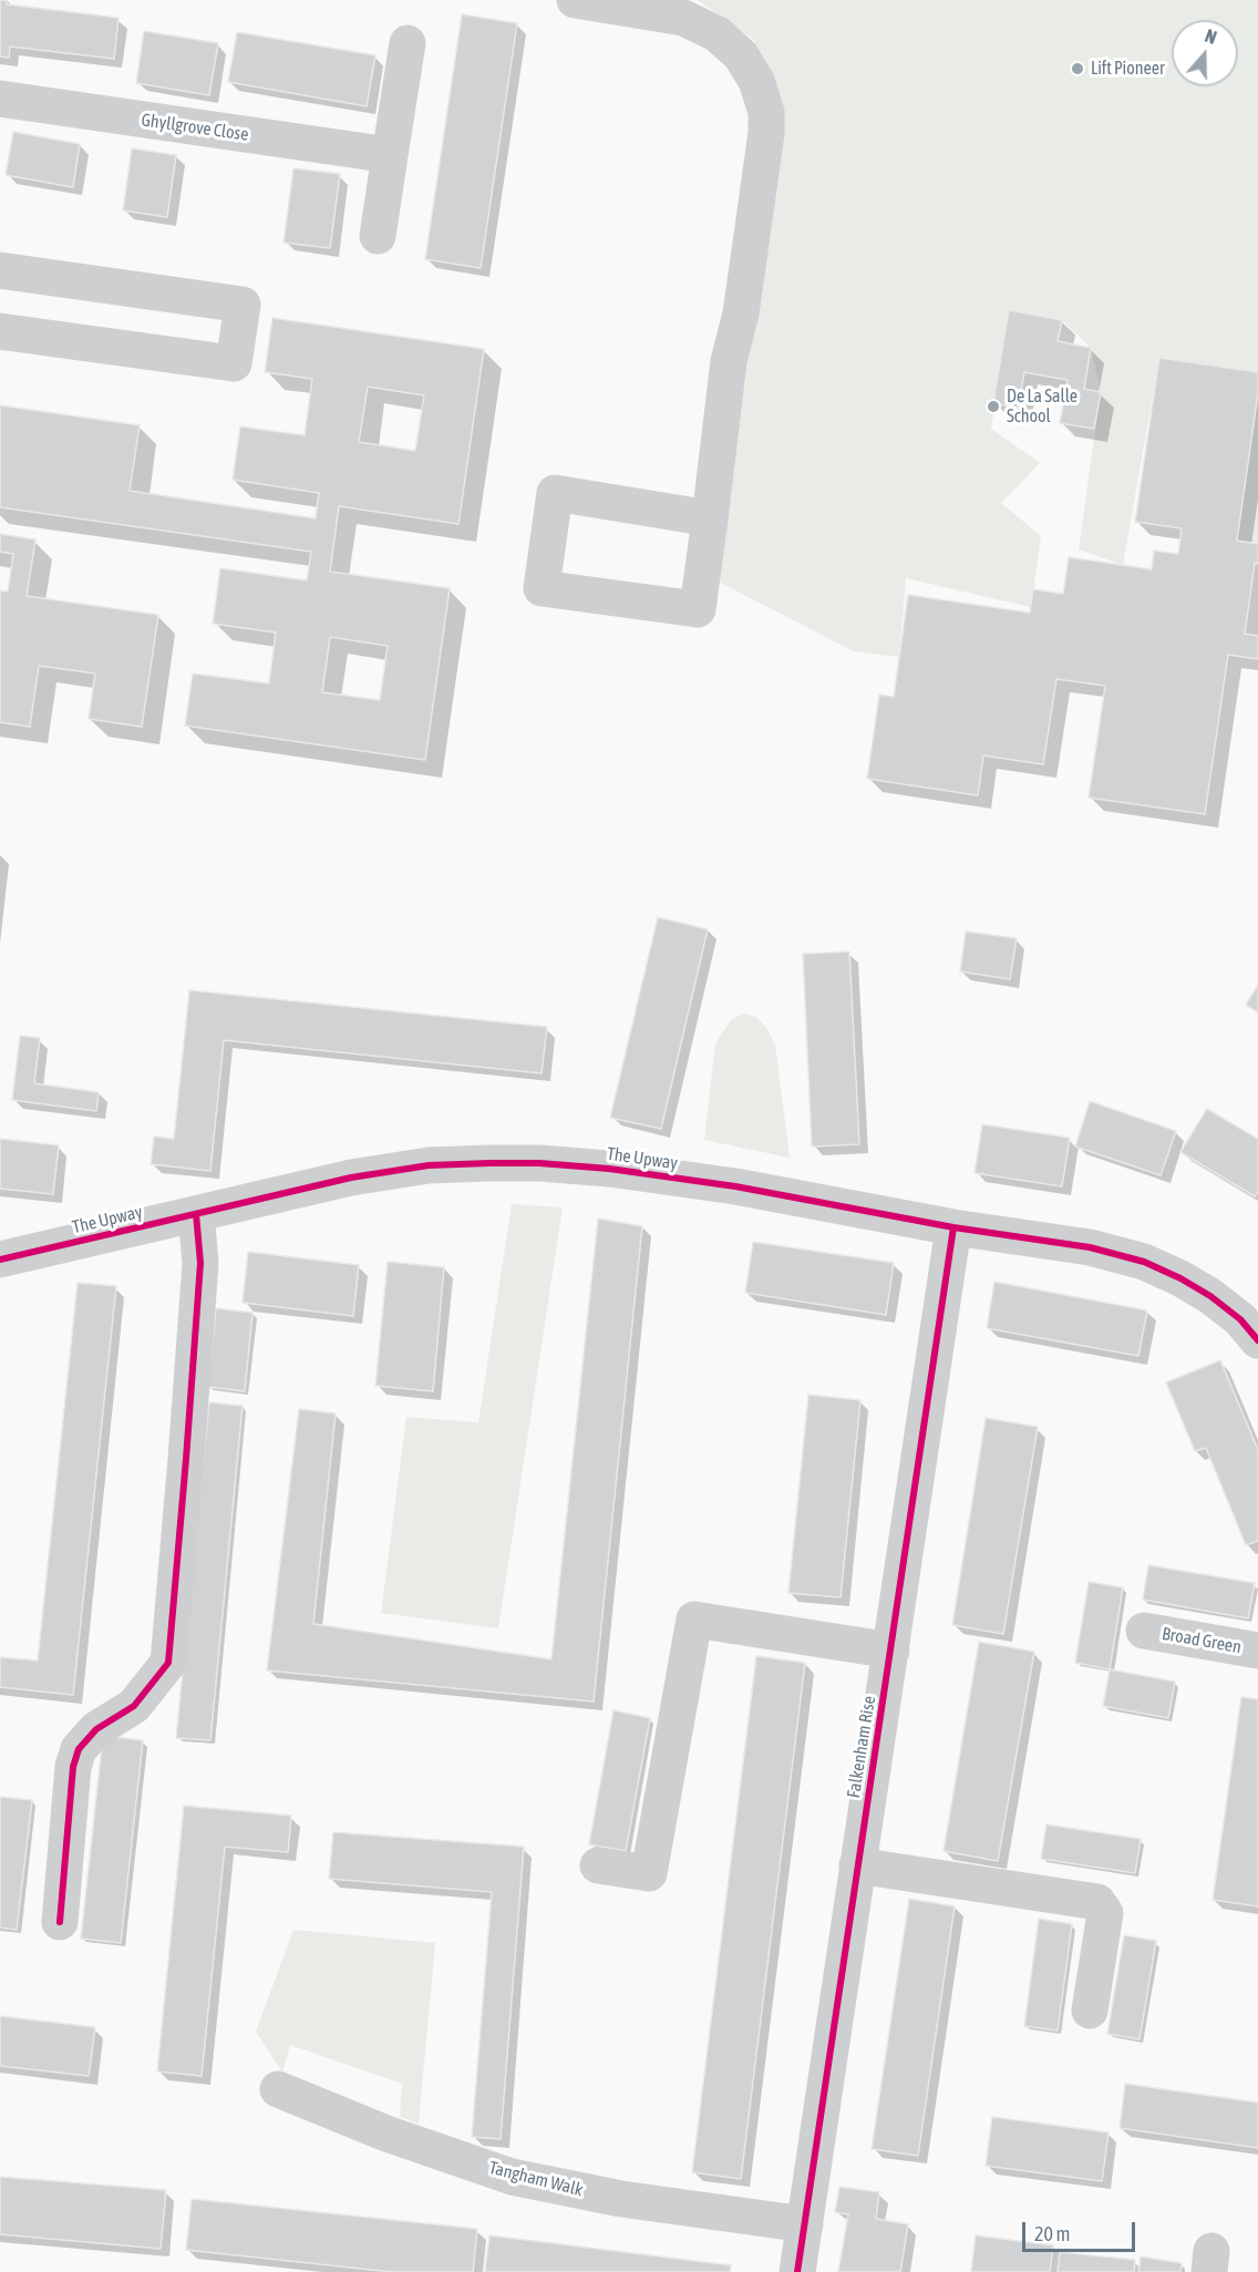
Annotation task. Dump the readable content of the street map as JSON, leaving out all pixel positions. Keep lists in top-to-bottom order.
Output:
{
  "streets": {
    "street": [
      "Ghyllgrove Close",
      "The Upway",
      "Broad Green",
      "Falkenham Rise",
      "Tangham Walk"
    ]
  },
  "crossings": [
    ["The Upway", "Falkenham Rise"],
    ["Falkenham Rise", "Tangham Walk"]
  ],
  "places": ["Lift Pioneer", "De La Salle School"],
  "scale_bar": "20 m",
  "north": "top"
}
